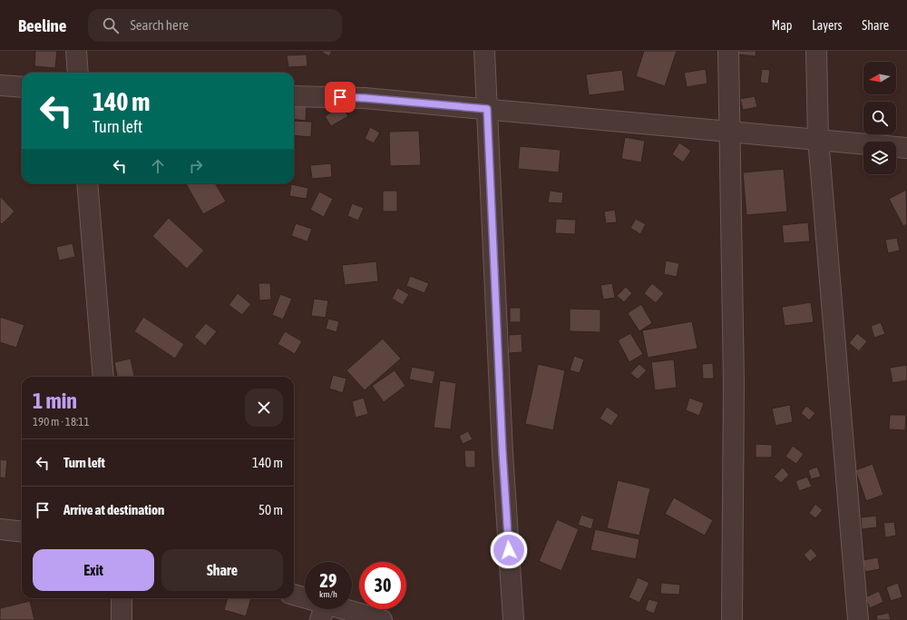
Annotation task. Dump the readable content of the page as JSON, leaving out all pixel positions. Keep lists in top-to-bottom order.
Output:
{
  "north": "left",
  "page": {
    "header": "Beeline",
    "search": "Search here",
    "nav": ["Map", "Layers", "Share"],
    "turn": ["140 m", "Turn left"],
    "heading": ["1 min", "190 m · 18:11"],
    "list": [
      {
        "name": "Turn left",
        "value": "140 m"
      },
      {
        "name": "Arrive at destination",
        "value": "50 m"
      }
    ],
    "buttons": ["Exit", "Share"],
    "speed": "29 km/h",
    "limit": "30"
  }
}
